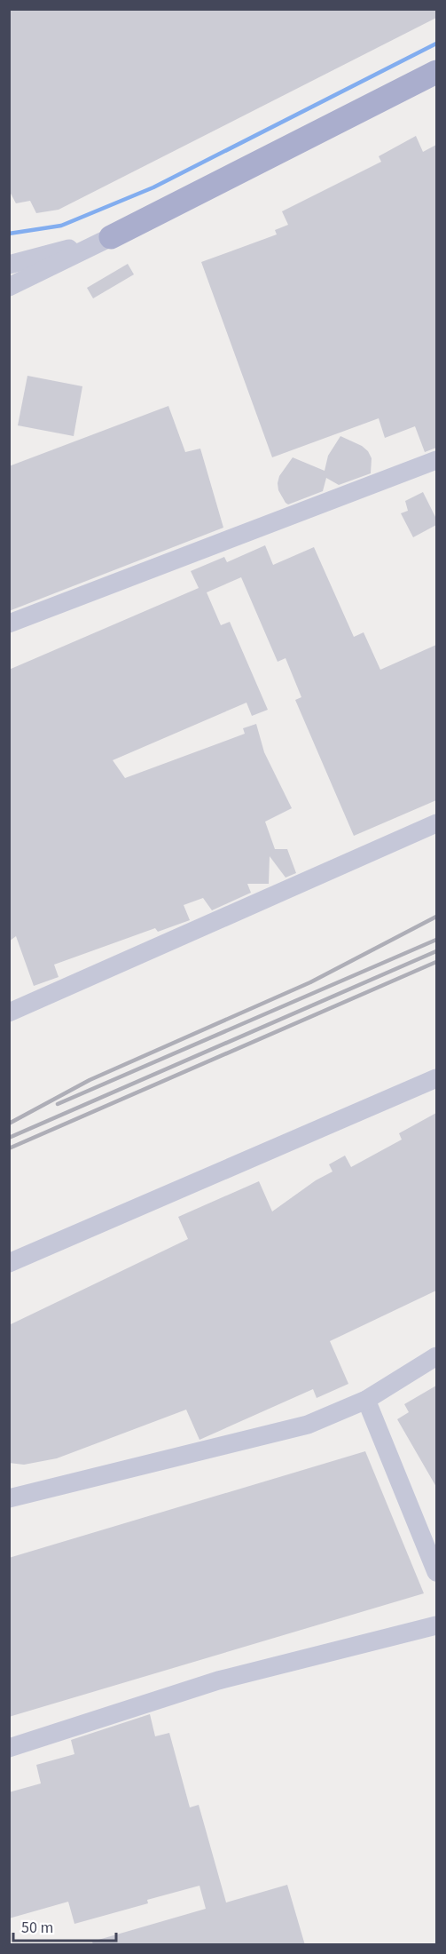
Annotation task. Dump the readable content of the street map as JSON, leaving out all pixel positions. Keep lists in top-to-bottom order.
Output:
{
  "scale_bar": "50 m"
}
